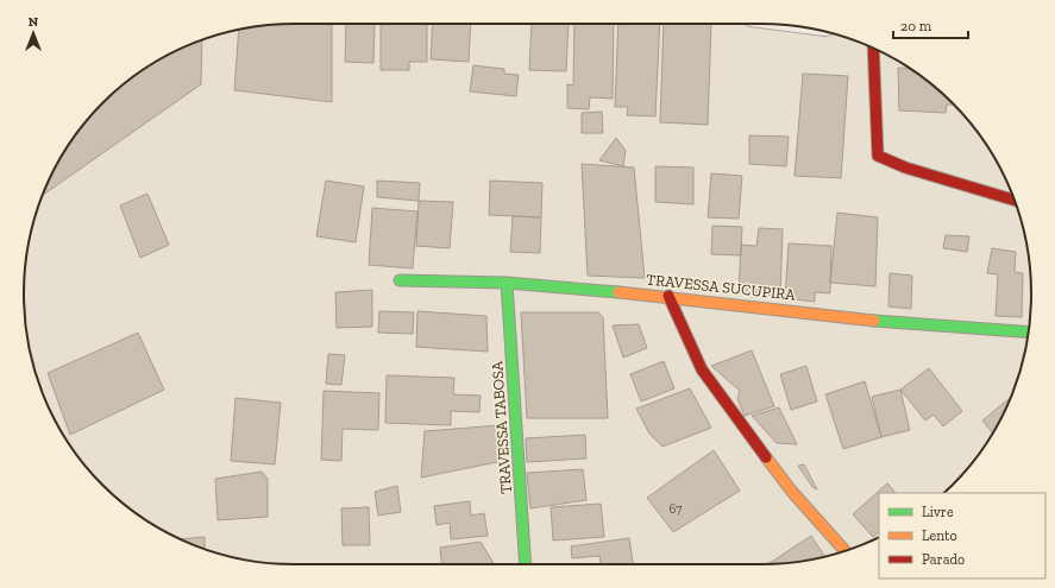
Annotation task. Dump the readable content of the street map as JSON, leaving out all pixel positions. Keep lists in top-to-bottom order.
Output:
{
  "streets": {
    "street": ["TRAVESSA SUCUPIRA", "TRAVESSA TABOSA"]
  },
  "crossings": [
    ["TRAVESSA SUCUPIRA", "TRAVESSA TABOSA"]
  ],
  "house_numbers": ["67"],
  "legend": ["Livre", "Lento", "Parado"],
  "scale_bar": "20 m",
  "north": "top"
}
